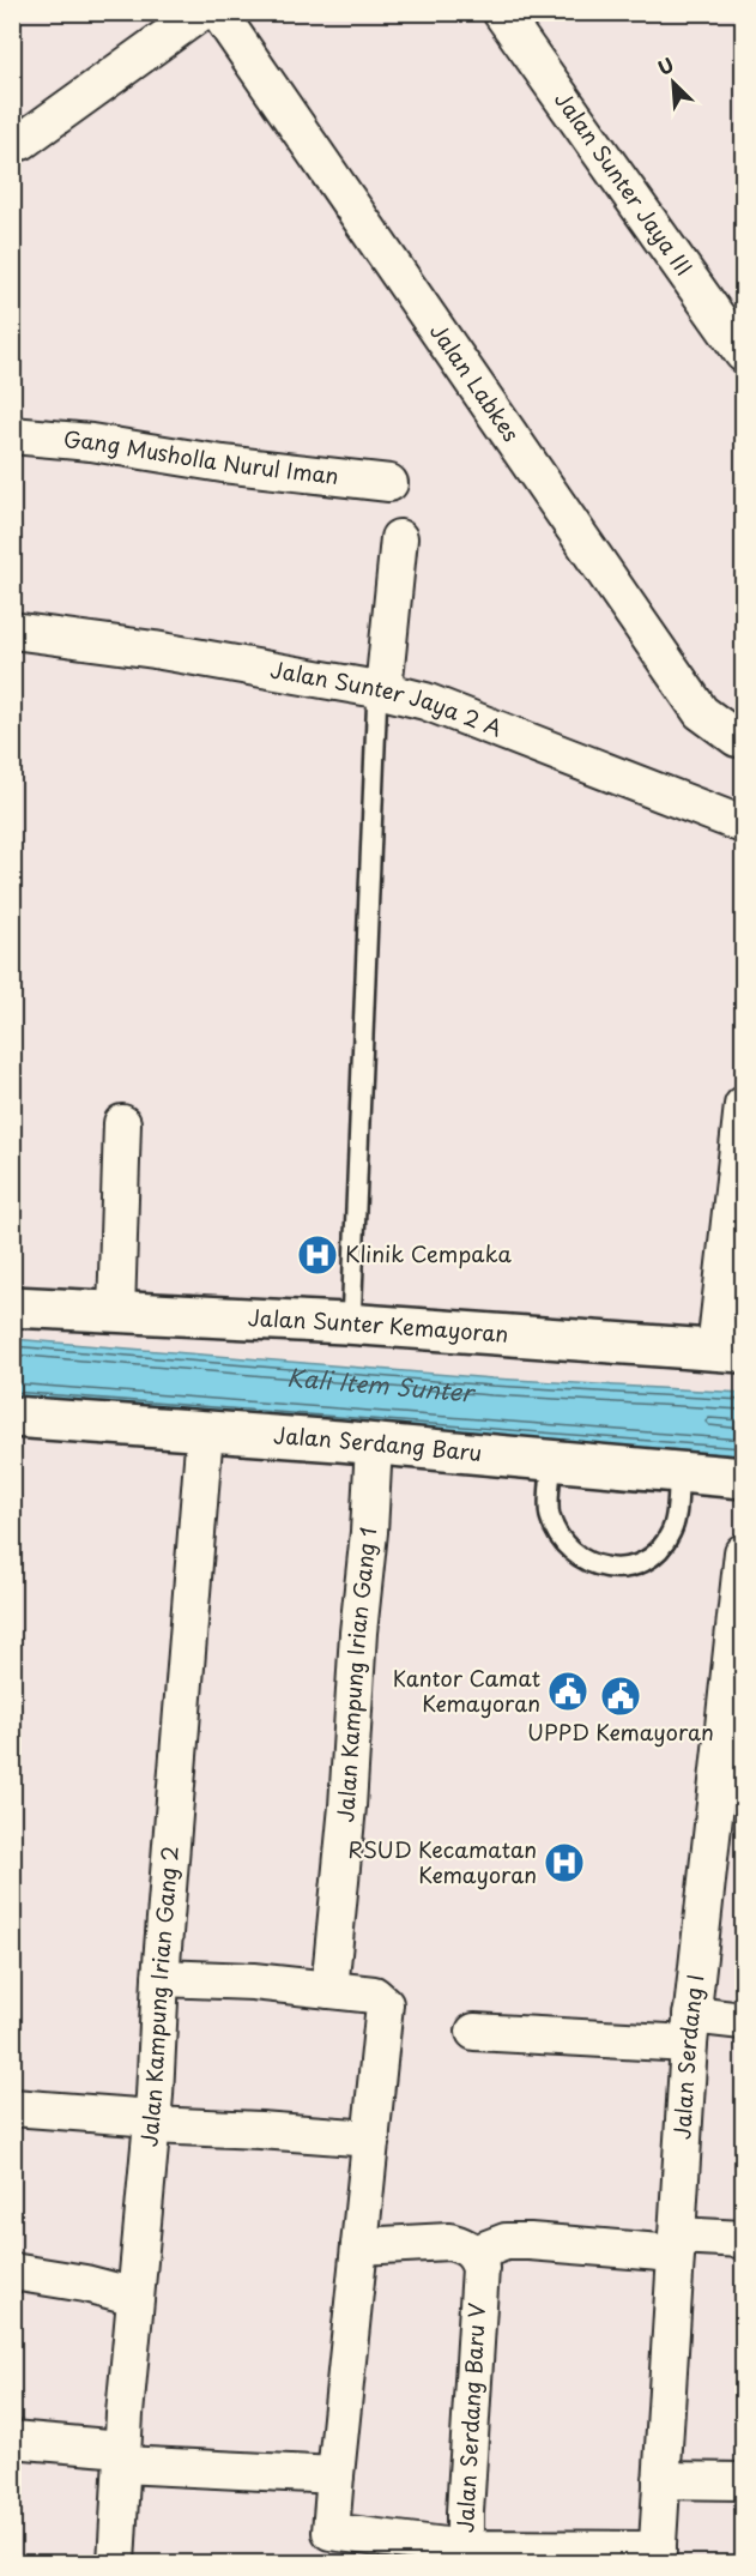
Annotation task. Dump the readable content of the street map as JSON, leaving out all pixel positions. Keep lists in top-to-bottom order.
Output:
{
  "streets": {
    "main road": ["Jalan Sunter Kemayoran", "Jalan Serdang Baru"],
    "street": [
      "Jalan Sunter Jaya III",
      "Jalan Labkes",
      "Gang Musholla Nurul Iman",
      "Jalan Sunter Jaya 2 A",
      "Jalan Kampung Irian Gang 1",
      "Jalan Kampung Irian Gang 2",
      "Jalan Serdang I",
      "Jalan Serdang Baru V"
    ]
  },
  "crossings": [
    ["Jalan Serdang Baru", "Jalan Kampung Irian Gang 1"],
    ["Jalan Serdang Baru", "Jalan Kampung Irian Gang 2"],
    ["Jalan Serdang I", "Jalan Serdang Baru V"]
  ],
  "water": ["Kali Item Sunter"],
  "places": {
    "hospital": ["Klinik Cempaka", "RSUD Kecamatan Kemayoran"],
    "public building": ["Kantor Camat Kemayoran", "UPPD Kemayoran"]
  },
  "north": "top left"
}
